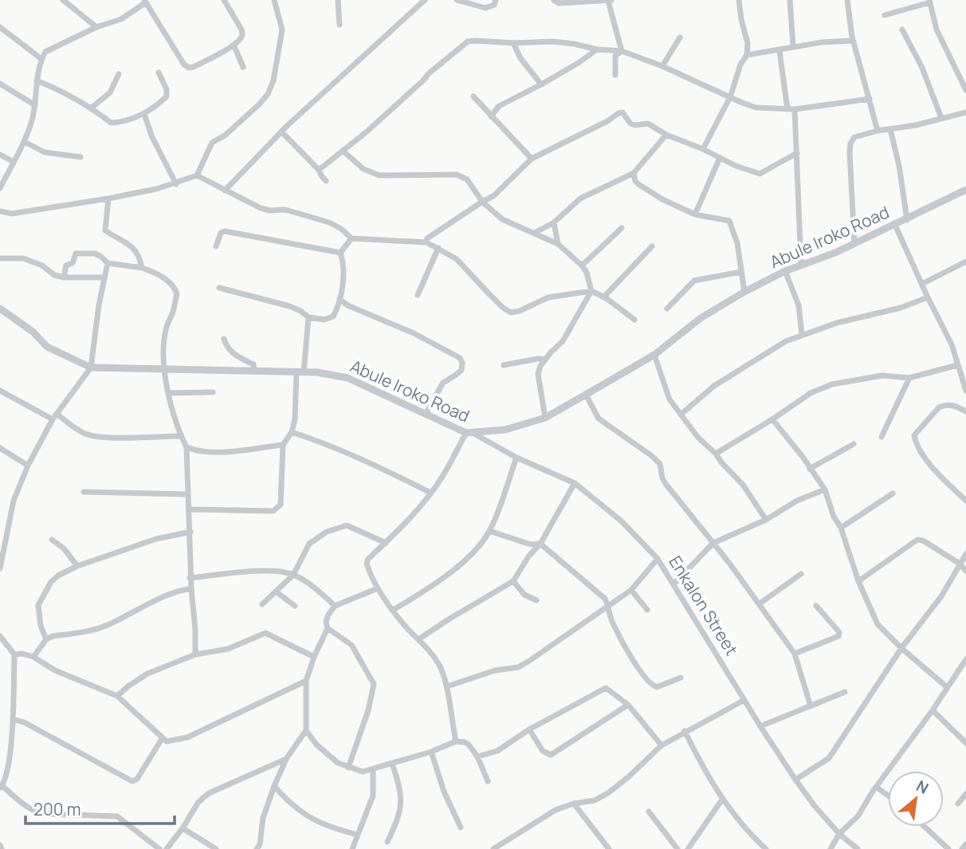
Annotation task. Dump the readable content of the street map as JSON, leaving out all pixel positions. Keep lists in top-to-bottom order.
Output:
{
  "streets": {
    "street": ["Abule Iroko Road", "Enkalon Street"]
  },
  "crossings": [
    ["Abule Iroko Road", "Enkalon Street"]
  ],
  "scale_bar": "200 m",
  "north": "top right"
}
